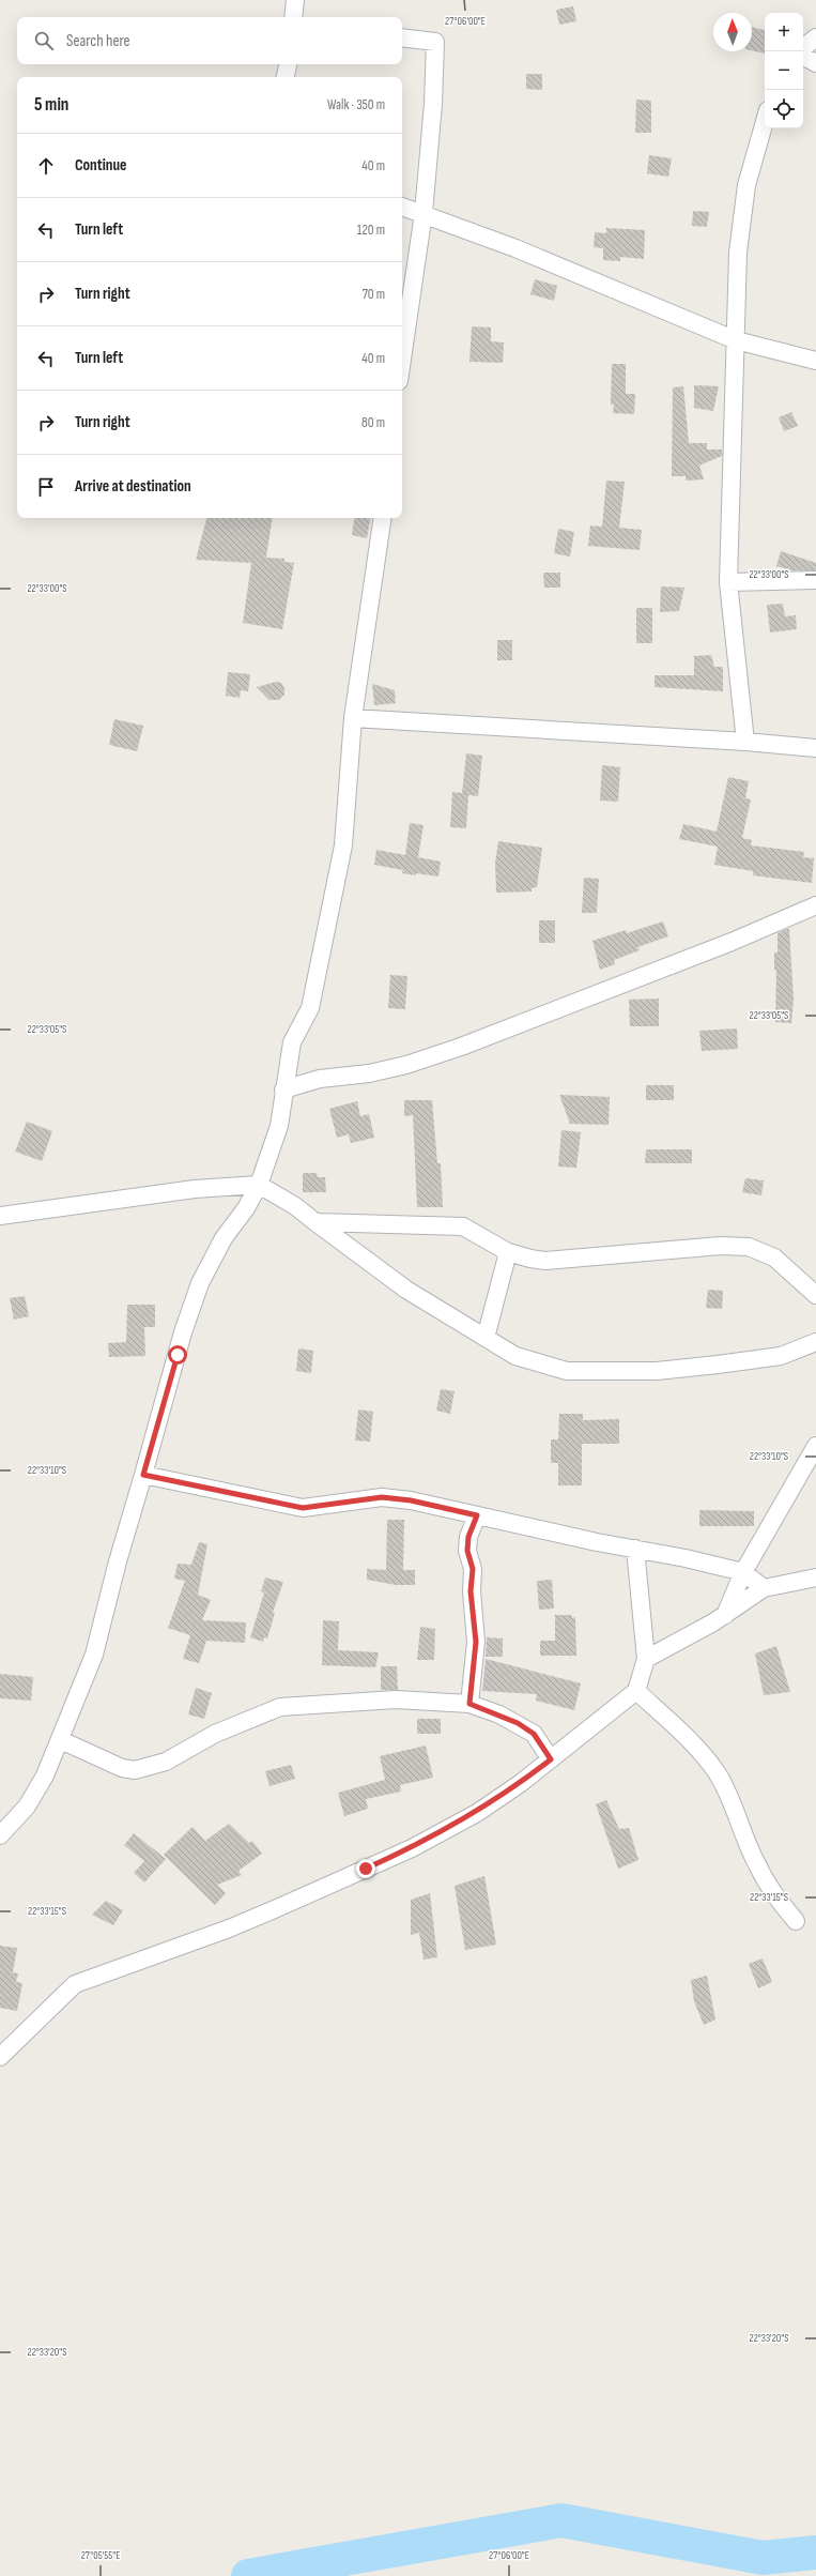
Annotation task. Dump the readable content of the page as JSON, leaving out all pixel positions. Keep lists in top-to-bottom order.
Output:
{
  "north": "top",
  "page": {
    "map_buttons": ["+", "−"],
    "search": "Search here",
    "heading": ["5 min", "Walk · 350 m"],
    "list": [
      ["Continue", "40 m"],
      ["Turn left", "120 m"],
      ["Turn right", "70 m"],
      ["Turn left", "40 m"],
      ["Turn right", "80 m"],
      "Arrive at destination"
    ]
  },
  "coordinates": [
    "27°06'00\"E",
    "22°33'00\"S",
    "22°33'05\"S",
    "22°33'10\"S",
    "22°33'15\"S",
    "22°33'20\"S",
    "27°05'55\"E"
  ]
}
